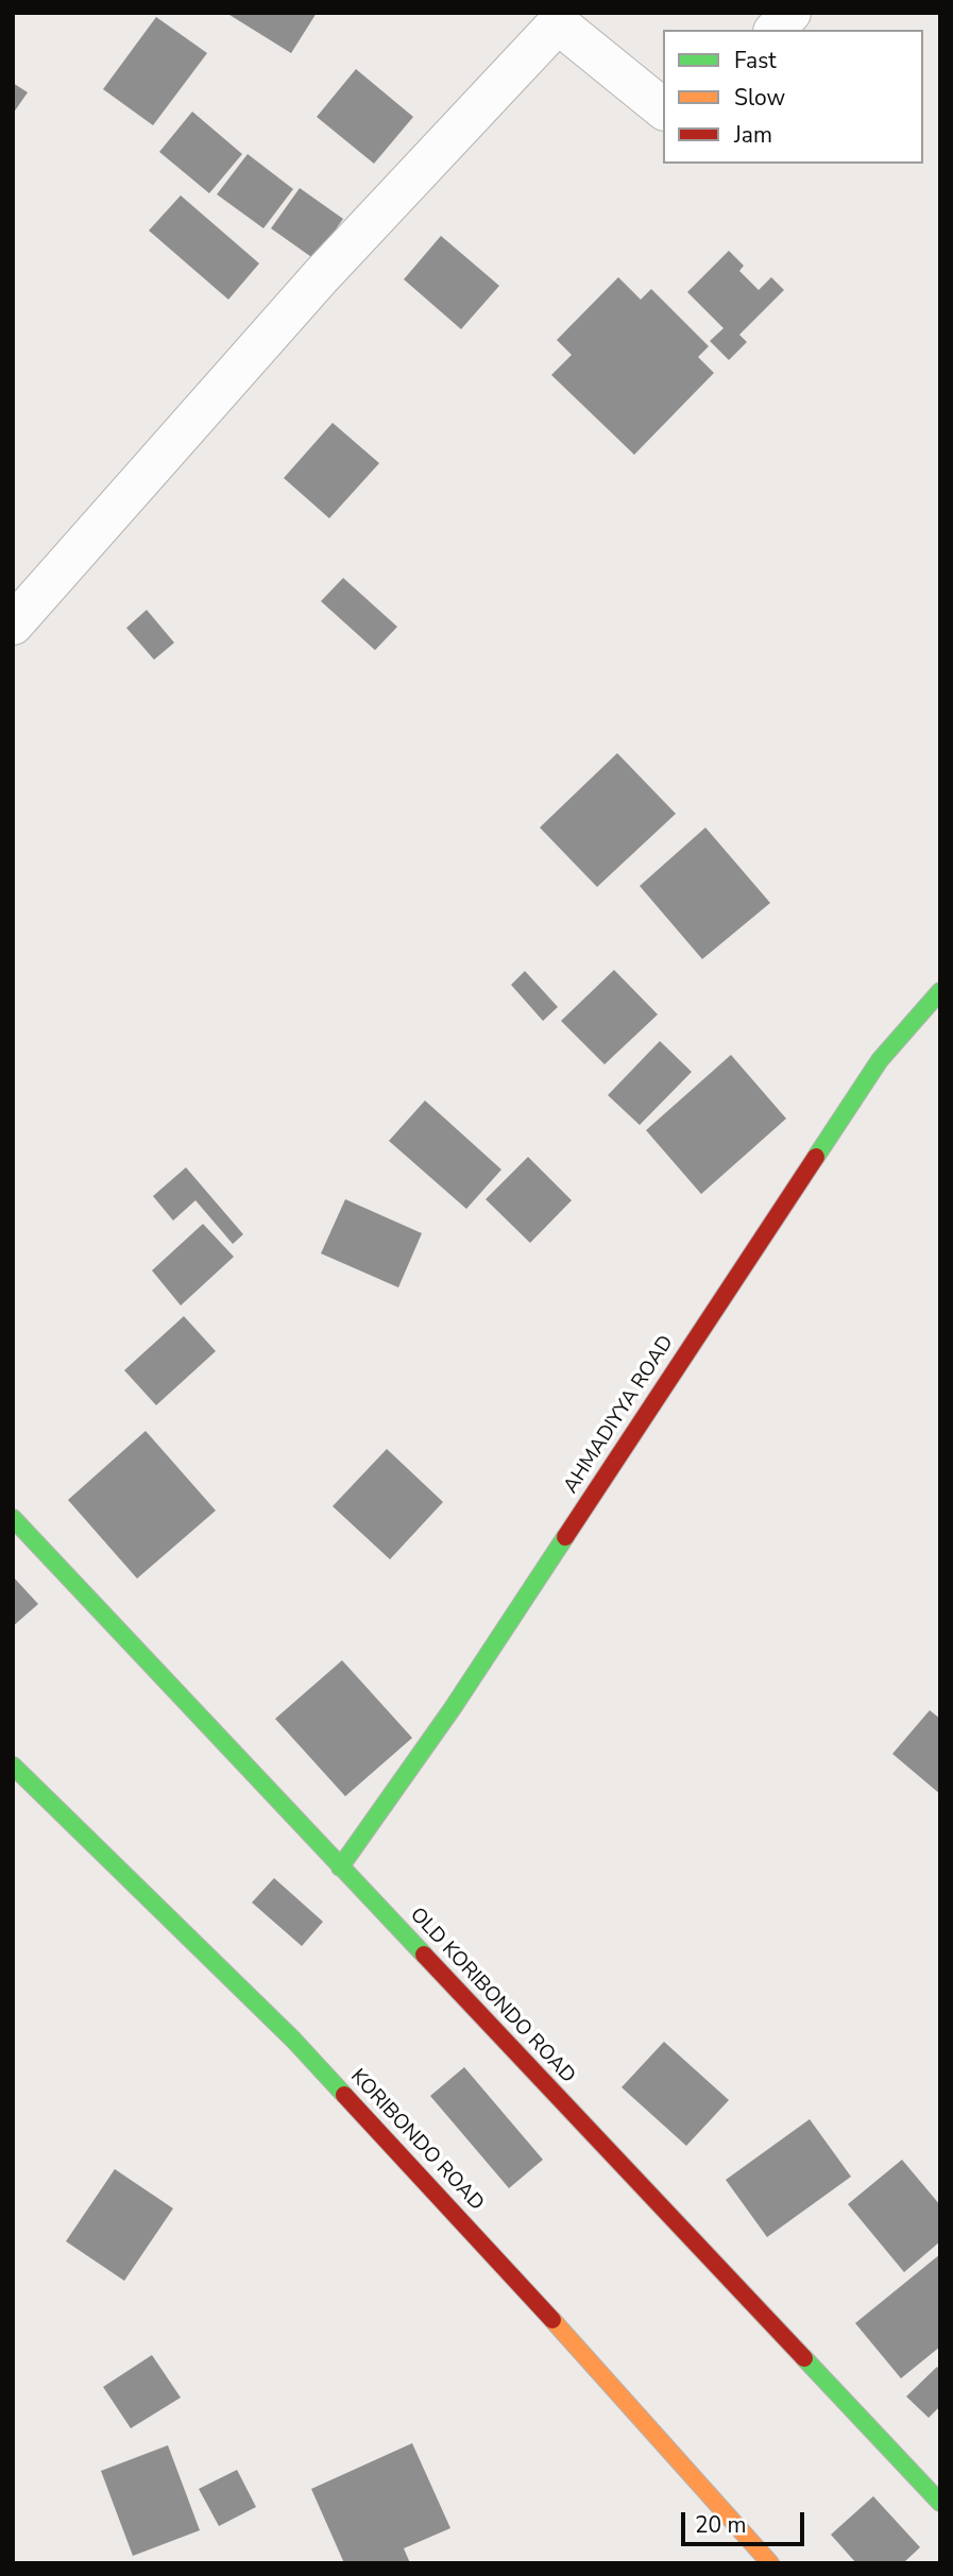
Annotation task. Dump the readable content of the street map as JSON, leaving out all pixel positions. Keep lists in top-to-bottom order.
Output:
{
  "streets": {
    "main road": ["AHMADIYYA ROAD", "OLD KORIBONDO ROAD", "KORIBONDO ROAD"]
  },
  "crossings": [
    ["AHMADIYYA ROAD", "OLD KORIBONDO ROAD"]
  ],
  "legend": ["Fast", "Slow", "Jam"],
  "scale_bar": "20 m"
}
